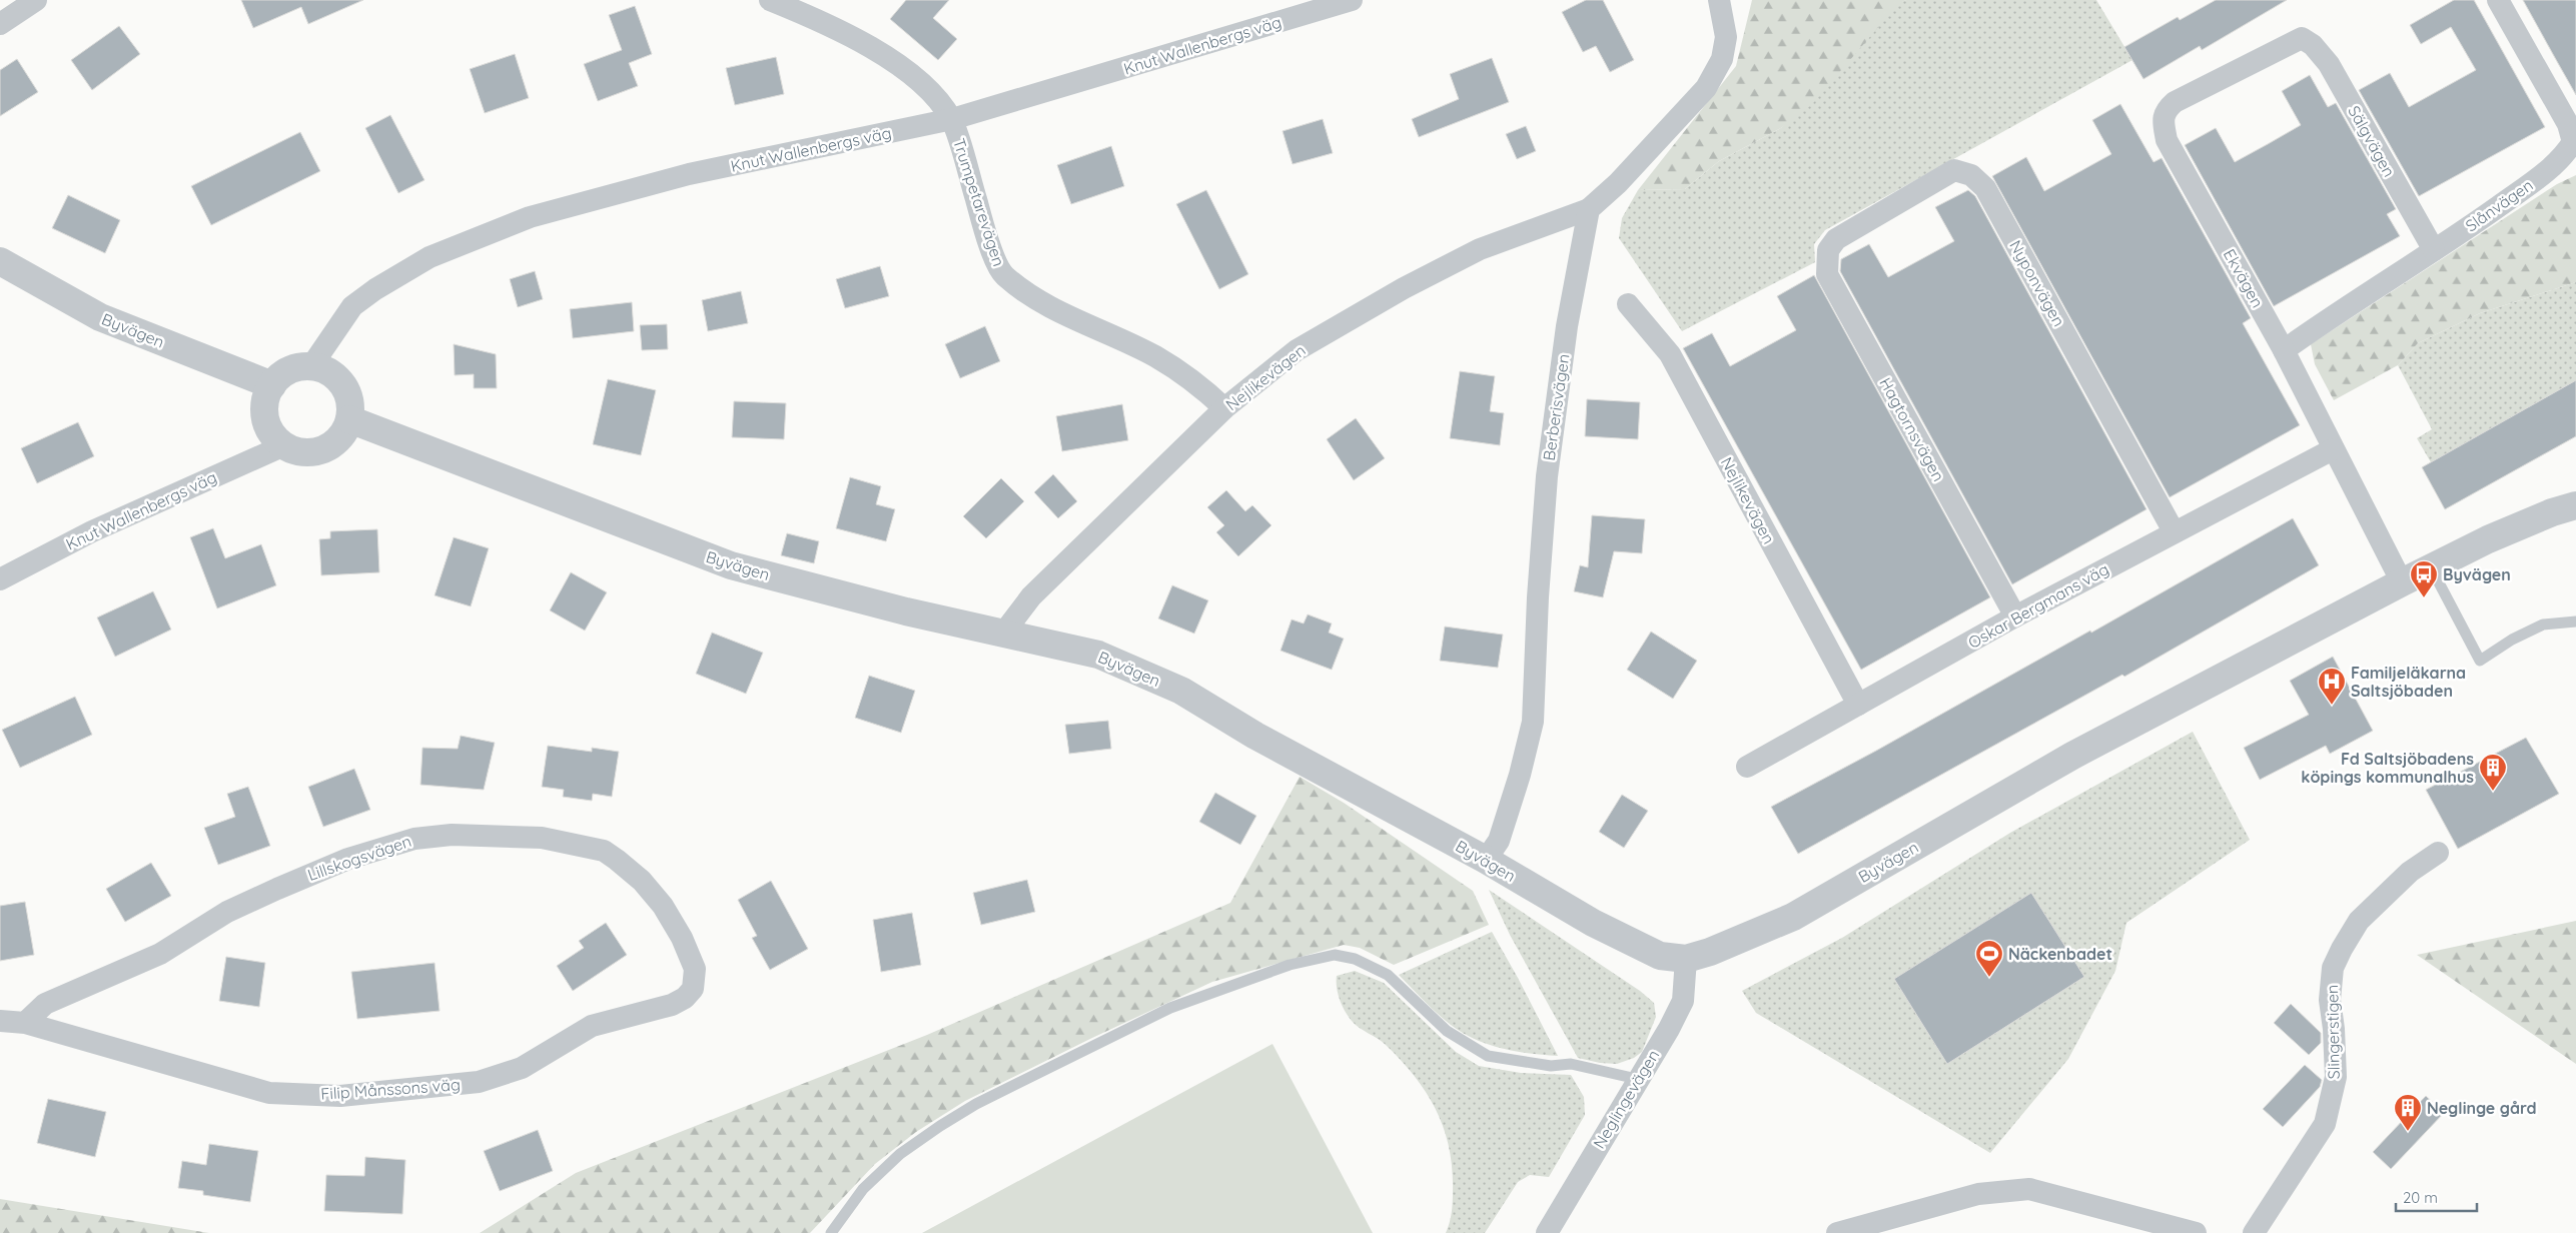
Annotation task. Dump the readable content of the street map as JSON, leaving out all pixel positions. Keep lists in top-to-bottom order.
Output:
{
  "streets": {
    "street": [
      "Knut Wallenbergs väg",
      "Sälgvägen",
      "Trumpetarevägen",
      "Slånvägen",
      "Ekvägen",
      "Nyponvägen",
      "Byvägen",
      "Nejlikevägen",
      "Berberisvägen",
      "Hagtornsvägen",
      "Oskar Bergmans väg",
      "Lillskogsvägen",
      "Slingerstigen",
      "Filip Månssons väg",
      "Neglingevägen"
    ]
  },
  "crossings": [
    ["Knut Wallenbergs väg", "Trumpetarevägen"],
    ["Knut Wallenbergs väg", "Byvägen"],
    ["Sälgvägen", "Slånvägen"],
    ["Sälgvägen", "Ekvägen"],
    ["Trumpetarevägen", "Nejlikevägen"],
    ["Slånvägen", "Ekvägen"],
    ["Ekvägen", "Byvägen"],
    ["Ekvägen", "Oskar Bergmans väg"],
    ["Nyponvägen", "Hagtornsvägen"],
    ["Nyponvägen", "Oskar Bergmans väg"],
    ["Byvägen", "Nejlikevägen"],
    ["Byvägen", "Berberisvägen"],
    ["Byvägen", "Neglingevägen"],
    ["Nejlikevägen", "Berberisvägen"],
    ["Nejlikevägen", "Oskar Bergmans väg"],
    ["Hagtornsvägen", "Oskar Bergmans väg"],
    ["Lillskogsvägen", "Filip Månssons väg"]
  ],
  "places": {
    "bus stop": ["Byvägen"],
    "hospital": ["Familjeläkarna Saltsjöbaden"],
    "building": ["Fd Saltsjöbadens köpings kommunalhus", "Neglinge gård"],
    "sports": ["Näckenbadet"]
  },
  "scale_bar": "20 m"
}
